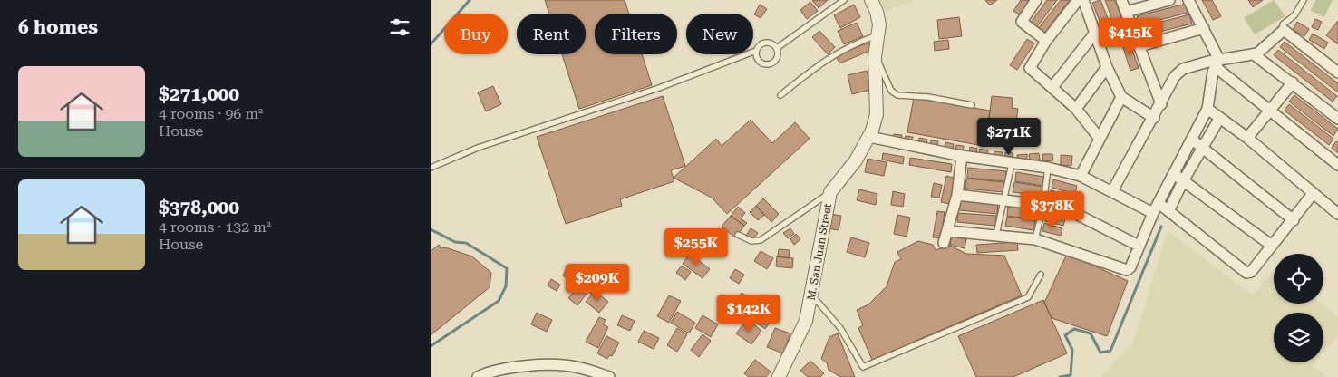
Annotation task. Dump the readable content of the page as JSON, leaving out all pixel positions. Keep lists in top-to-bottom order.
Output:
{
  "streets": {
    "street": ["M. San Juan Street"]
  },
  "page": {
    "heading": "6 homes",
    "chip": [
      "Buy",
      "Rent",
      "Filters",
      "New"
    ],
    "price": [
      "$415K",
      "$271K",
      "$378K",
      "$255K",
      "$209K",
      "$142K"
    ],
    "list": [
      {
        "name": "$271,000",
        "note": "4 rooms · 96 m² · House"
      },
      {
        "name": "$378,000",
        "note": "4 rooms · 132 m² · House"
      }
    ]
  }
}
